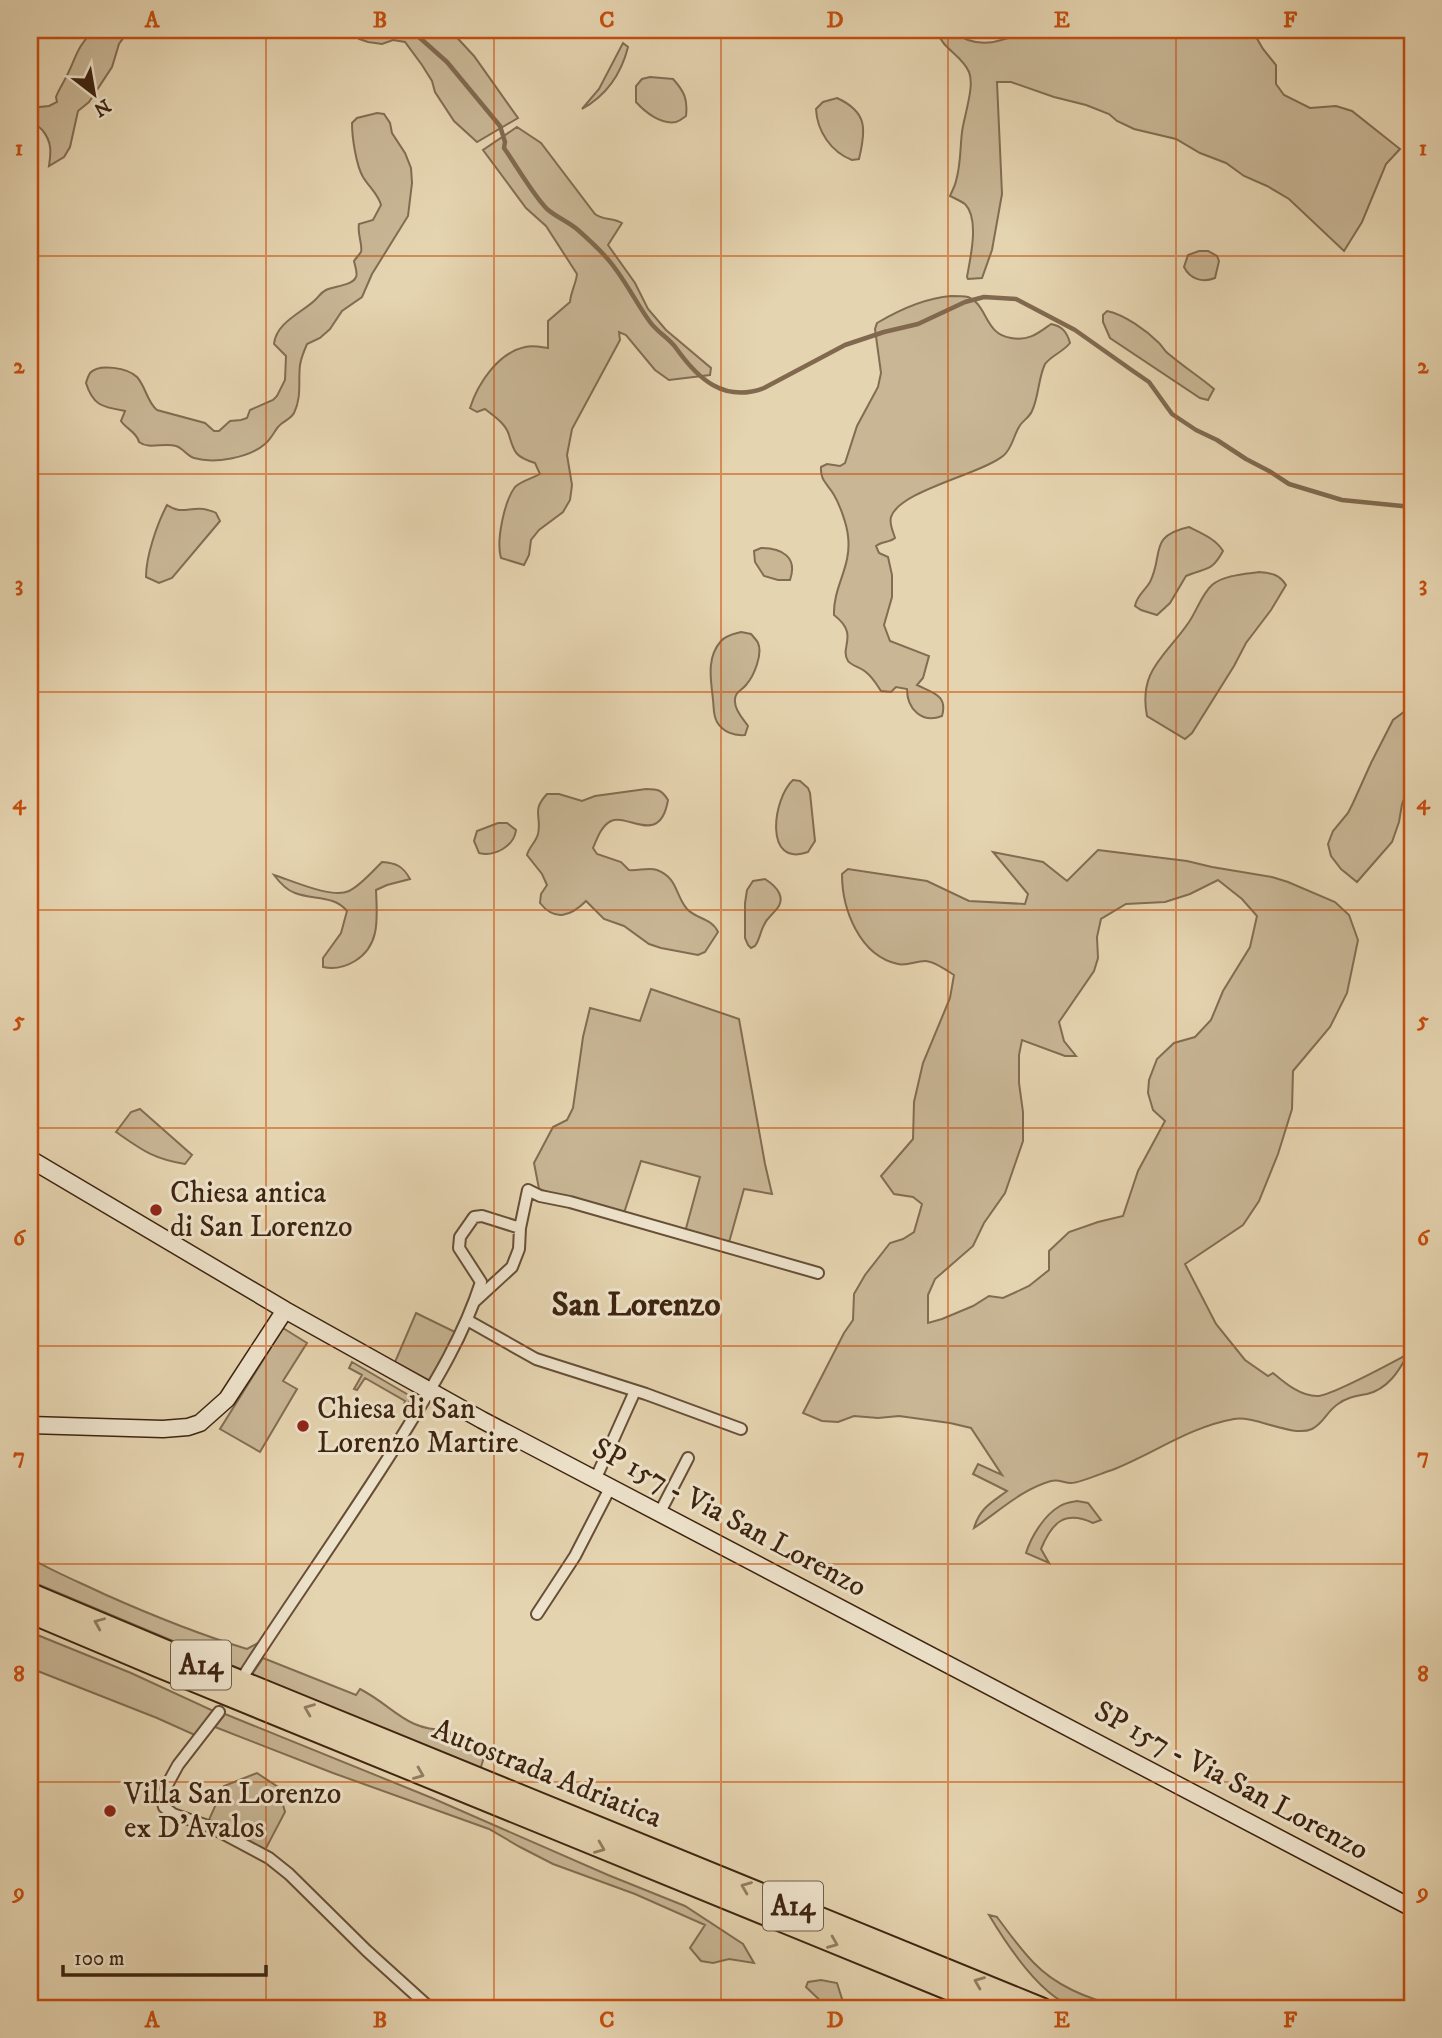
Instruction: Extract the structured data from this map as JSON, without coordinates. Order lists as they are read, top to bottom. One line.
{"streets":{"highway":["A14","Autostrada Adriatica"],"main road":["SP 157 - Via San Lorenzo"]},"districts":["San Lorenzo"],"places":["Chiesa antica di San Lorenzo","Chiesa di San Lorenzo Martire","Villa San Lorenzo ex D'Avalos"],"scale_bar":"100 m","north":"bottom right","grid":{"columns":["A","B","C","D","E","F"],"rows":["1","2","3","4","5","6","7","8","9"]}}
